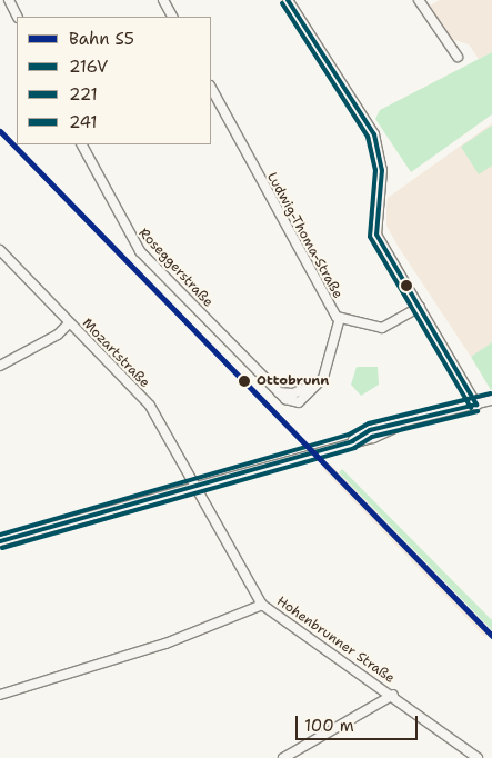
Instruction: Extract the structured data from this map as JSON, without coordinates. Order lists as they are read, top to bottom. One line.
{"streets":{"street":["Ludwig-Thoma-Straße","Roseggerstraße","Mozartstraße","Hohenbrunner Straße"]},"crossings":[["Ludwig-Thoma-Straße","Roseggerstraße"],["Mozartstraße","Hohenbrunner Straße"]],"places":["Ottobrunn"],"lines":["transit line 216V","transit line 221","rail line S5","transit line 241"],"legend":["Bahn S5","216V","221","241"],"scale_bar":"100 m"}
